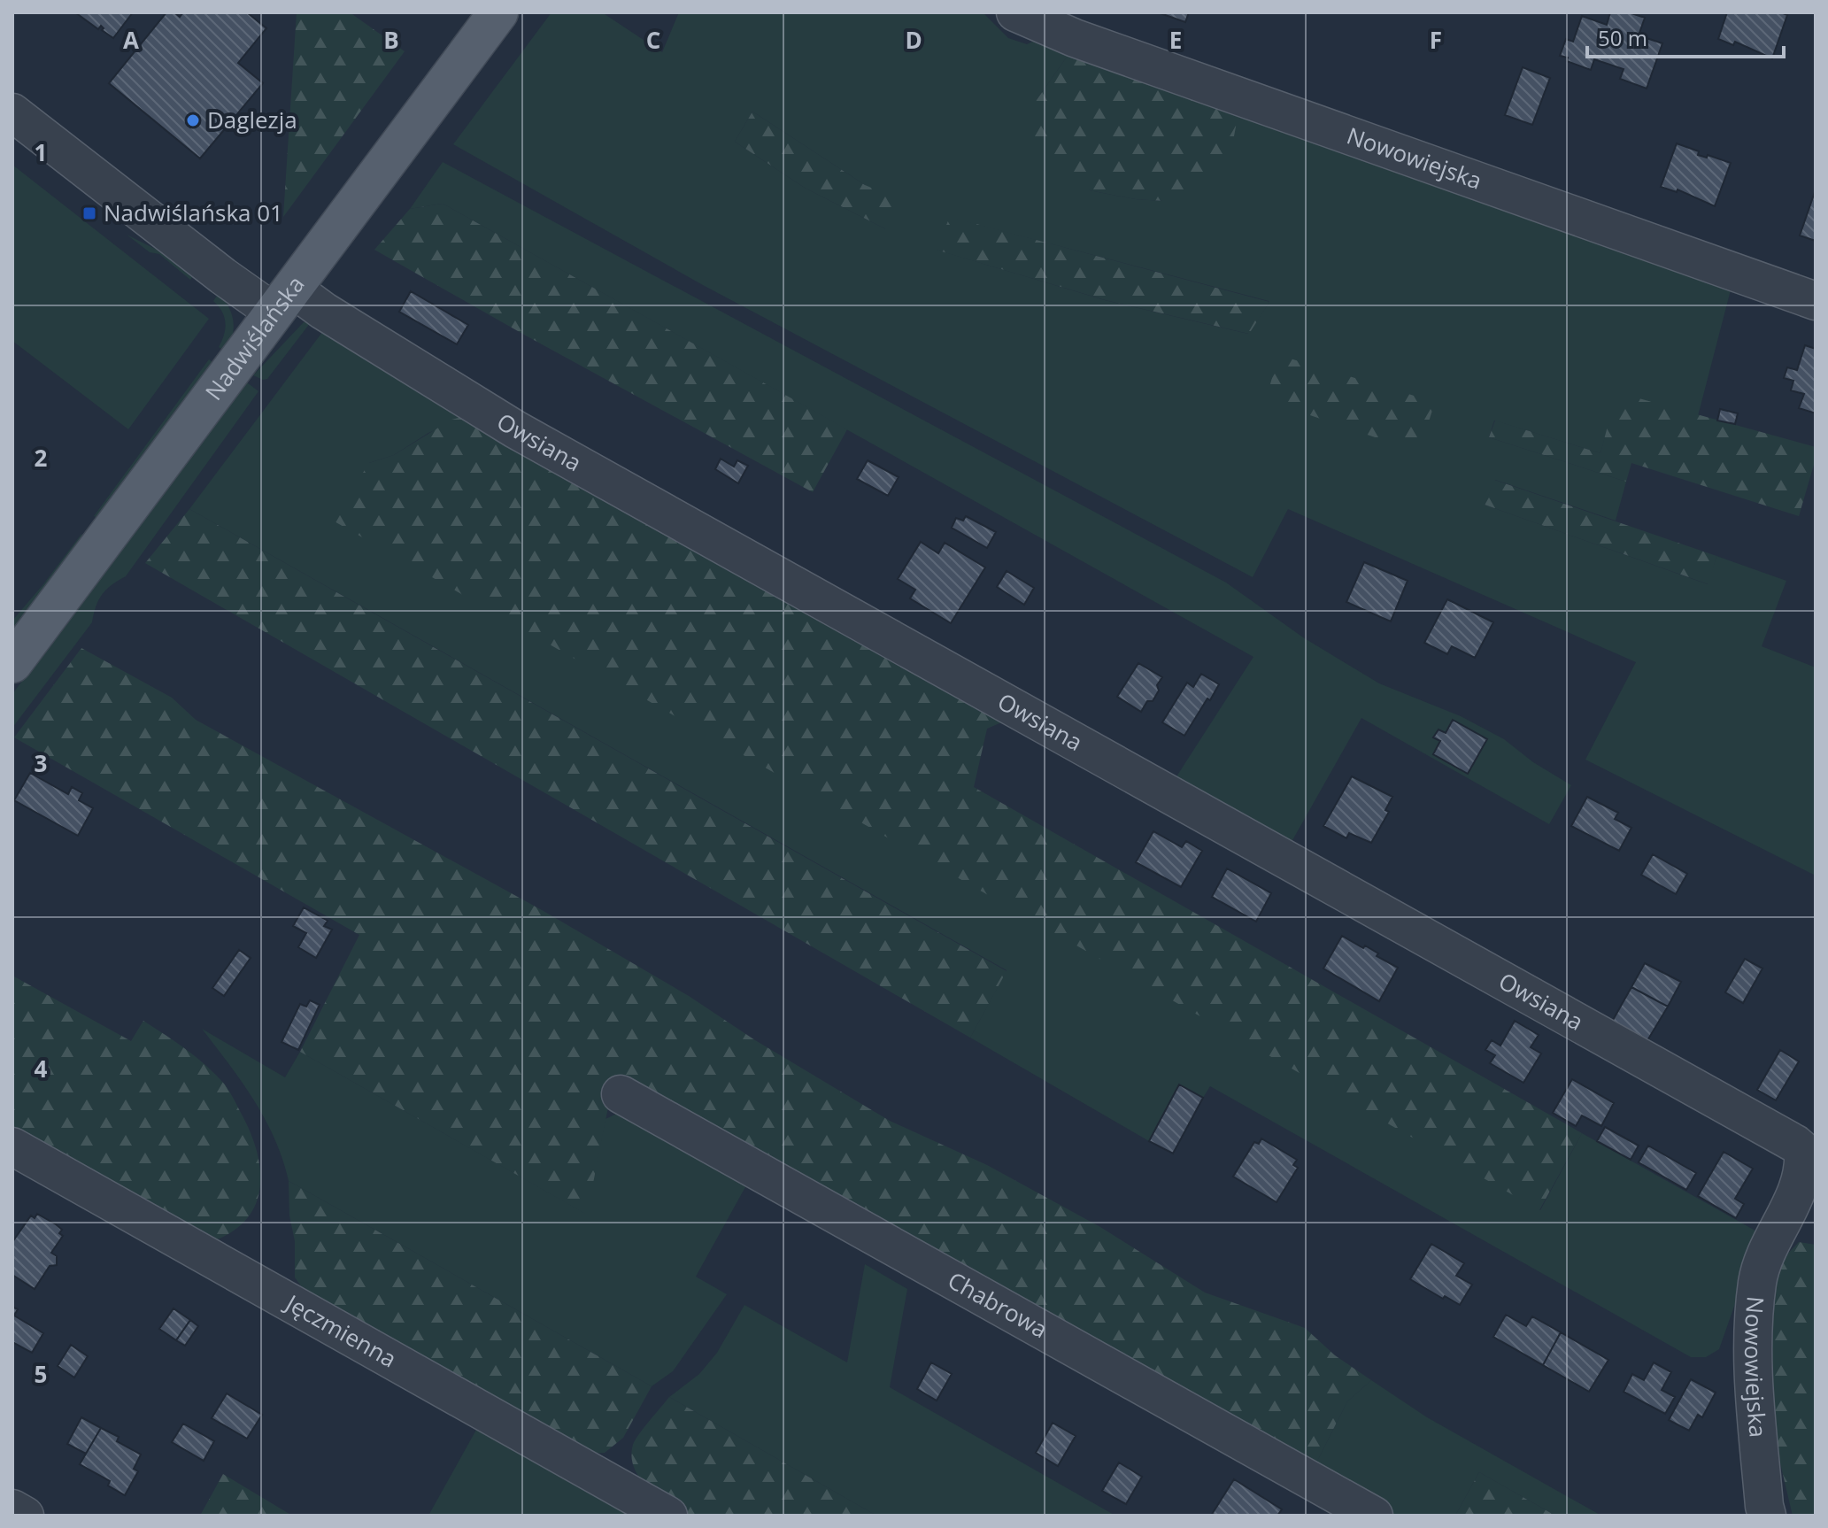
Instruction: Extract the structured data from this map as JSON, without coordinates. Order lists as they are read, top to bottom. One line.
{"streets":{"main road":["Nadwiślańska"],"street":["Nowowiejska","Owsiana","Chabrowa","Jęczmienna"]},"crossings":[["Nowowiejska","Owsiana"],["Nadwiślańska","Owsiana"]],"places":{"other":["Daglezja"],"transit":["Nadwiślańska 01"]},"scale_bar":"50 m","grid":{"columns":["A","B","C","D","E","F"],"rows":["1","2","3","4","5"]}}
